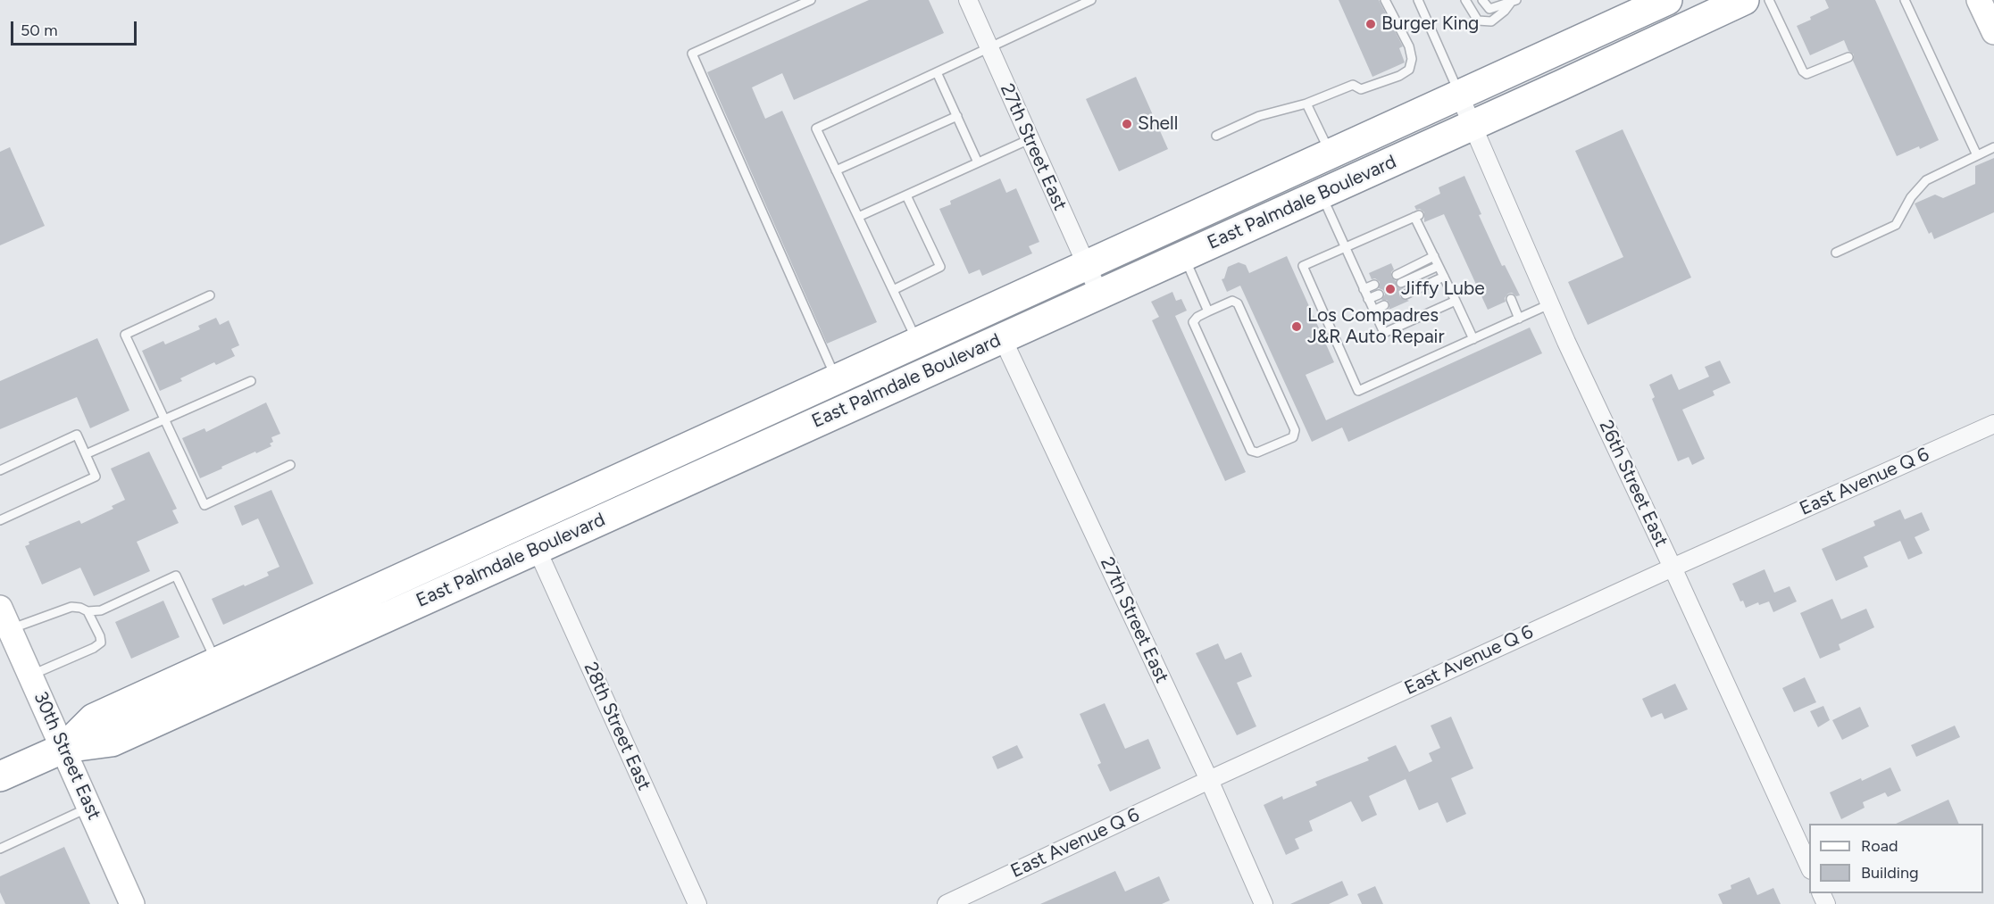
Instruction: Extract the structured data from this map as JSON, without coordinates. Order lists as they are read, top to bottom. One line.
{"streets":{"highway":["East Palmdale Boulevard"],"street":["27th Street East","East Avenue Q 6","26th Street East","28th Street East","30th Street East"]},"crossings":[["27th Street East","East Palmdale Boulevard"],["27th Street East","East Avenue Q 6"],["East Palmdale Boulevard","26th Street East"],["East Palmdale Boulevard","28th Street East"],["East Palmdale Boulevard","30th Street East"],["East Avenue Q 6","26th Street East"]],"places":["Burger King","Shell","Jiffy Lube","Los Compadres J&R Auto Repair"],"legend":["Road","Building"],"scale_bar":"50 m"}
